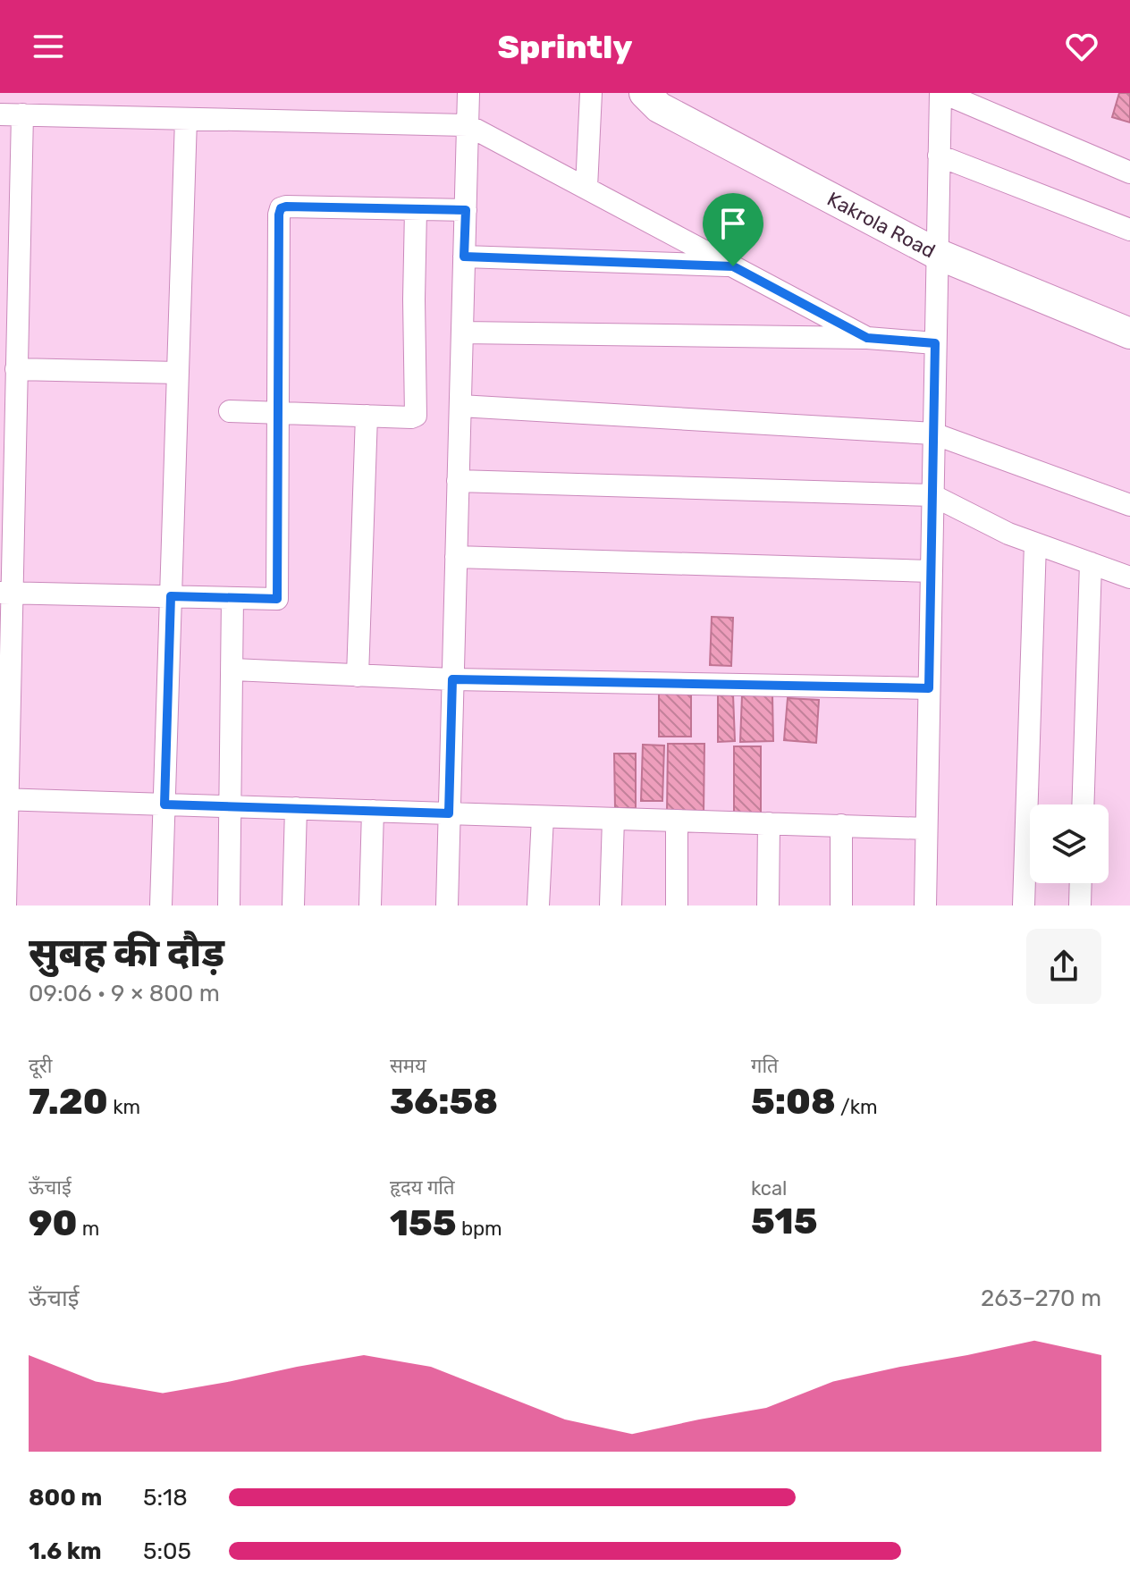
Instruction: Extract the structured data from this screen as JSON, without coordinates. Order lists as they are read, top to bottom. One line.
{"streets":{"street":["Kakrola Road"]},"page":{"header":"Sprintly","heading":["सुबह की दौड़","09:06 · 9 × 800 m"],"stats":[["दूरी","7.20 km"],["समय","36:58"],["गति","5:08 /km"],["ऊँचाई","90 m"],["हृदय गति","155 bpm"],["kcal","515"]],"chart":["ऊँचाई","263–270 m"],"list":[{"name":"800 m","note":"5:18"},{"name":"1.6 km","note":"5:05"}]}}
